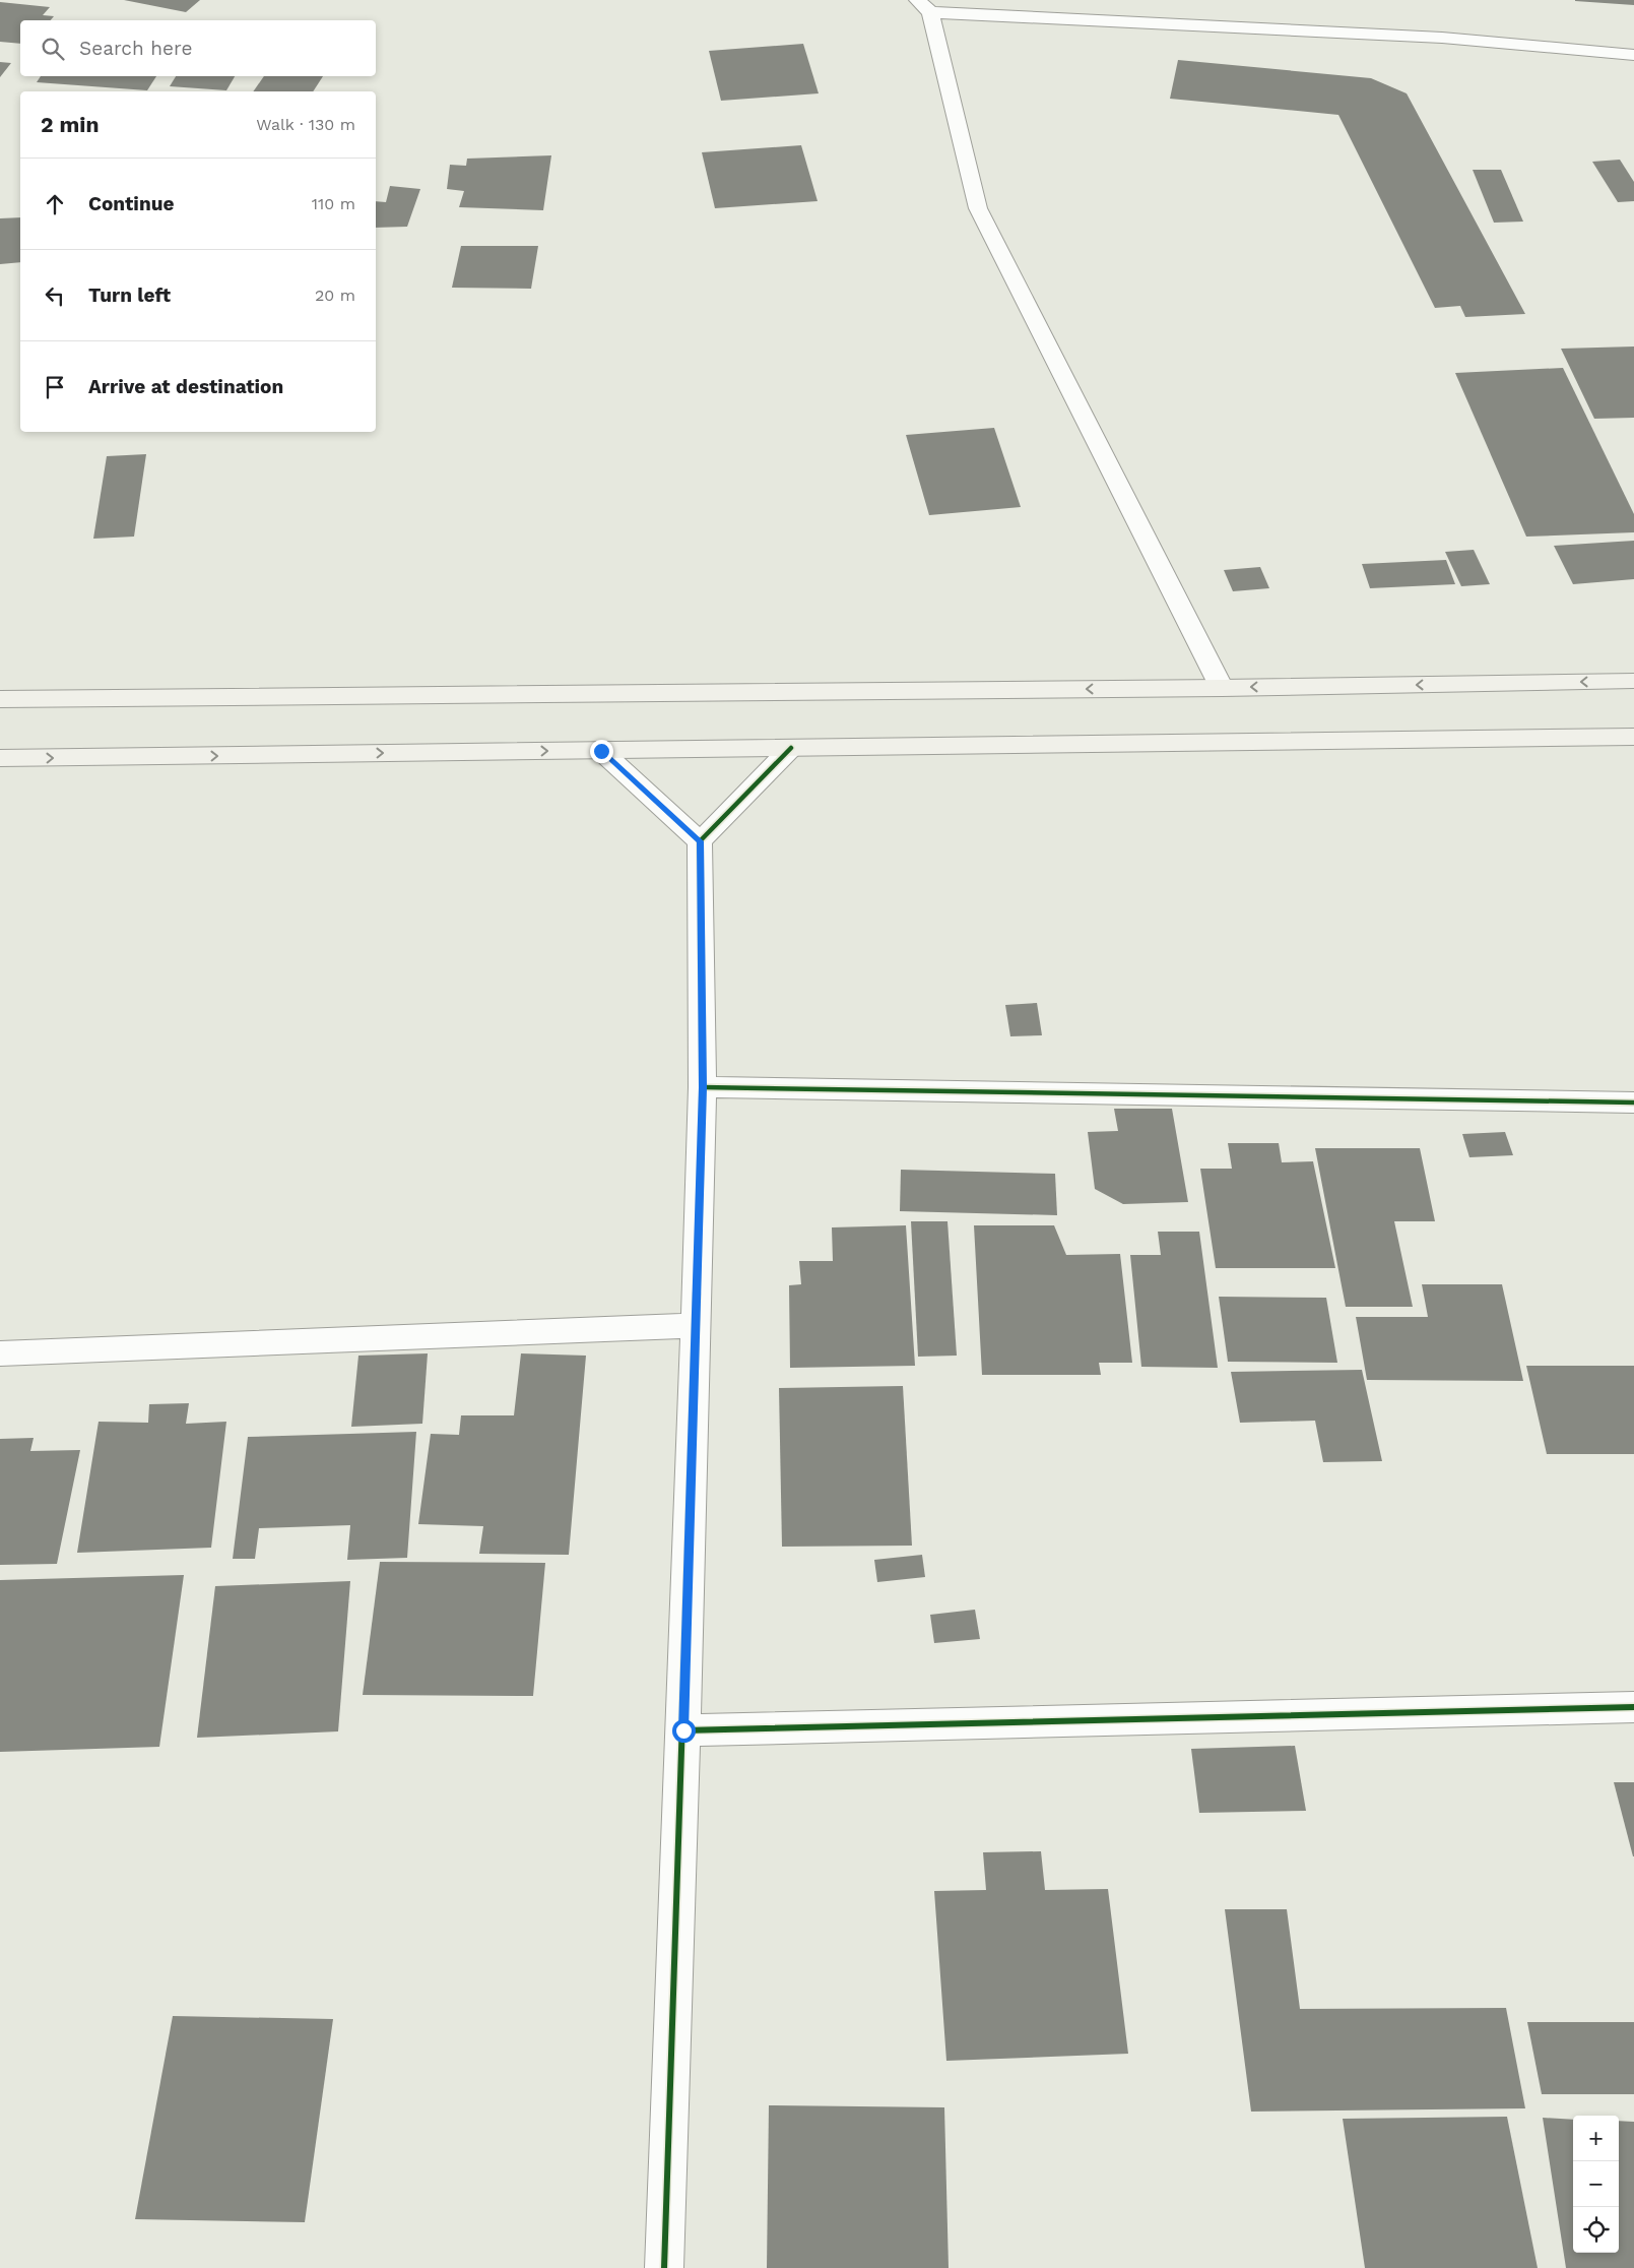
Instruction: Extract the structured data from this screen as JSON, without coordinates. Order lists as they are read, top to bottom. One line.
{"page":{"search":"Search here","heading":["2 min","Walk · 130 m"],"list":[["Continue","110 m"],["Turn left","20 m"],"Arrive at destination"],"map_buttons":["+","−"]}}
